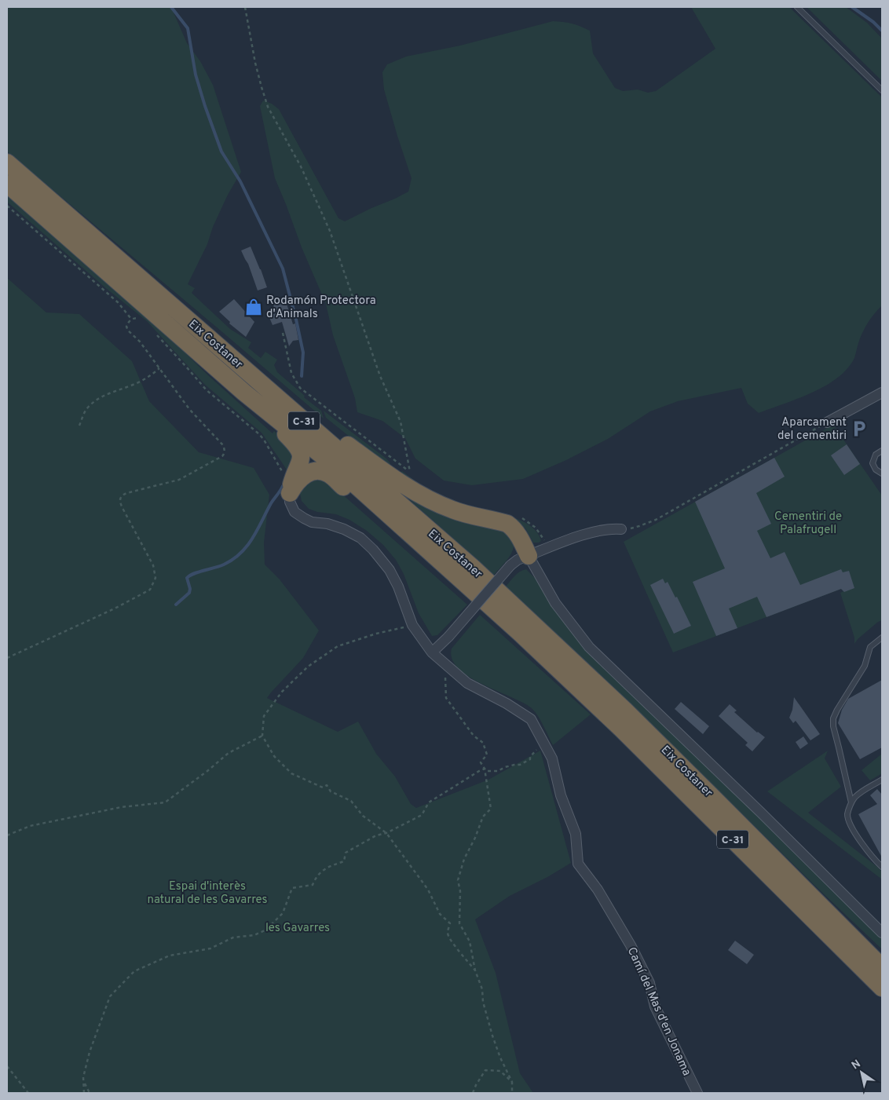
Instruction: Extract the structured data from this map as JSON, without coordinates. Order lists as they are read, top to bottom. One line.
{"streets":{"highway":["Eix Costaner","C-31"],"street":["Camí del Mas d'en Jonama"]},"parks":["Cementiri de Palafrugell","Espai d'interès natural de les Gavarres","les Gavarres"],"places":{"shop":["Rodamón Protectora d'Animals"],"parking":["Aparcament del cementiri"]},"north":"top left"}
